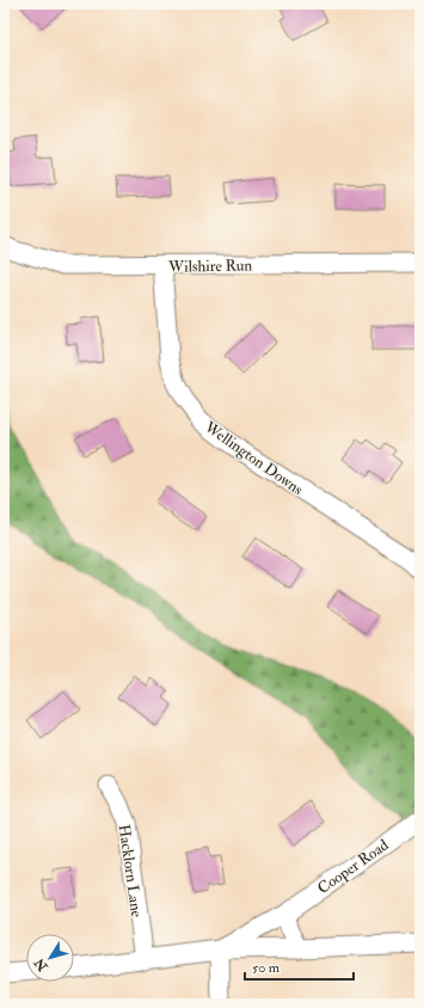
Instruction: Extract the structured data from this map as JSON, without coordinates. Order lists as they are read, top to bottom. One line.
{"streets":{"street":["Wilshire Run","Wellington Downs","Cooper Road","Hacklorn Lane"]},"crossings":[["Wilshire Run","Wellington Downs"],["Cooper Road","Hacklorn Lane"]],"scale_bar":"50 m","north":"bottom left"}
